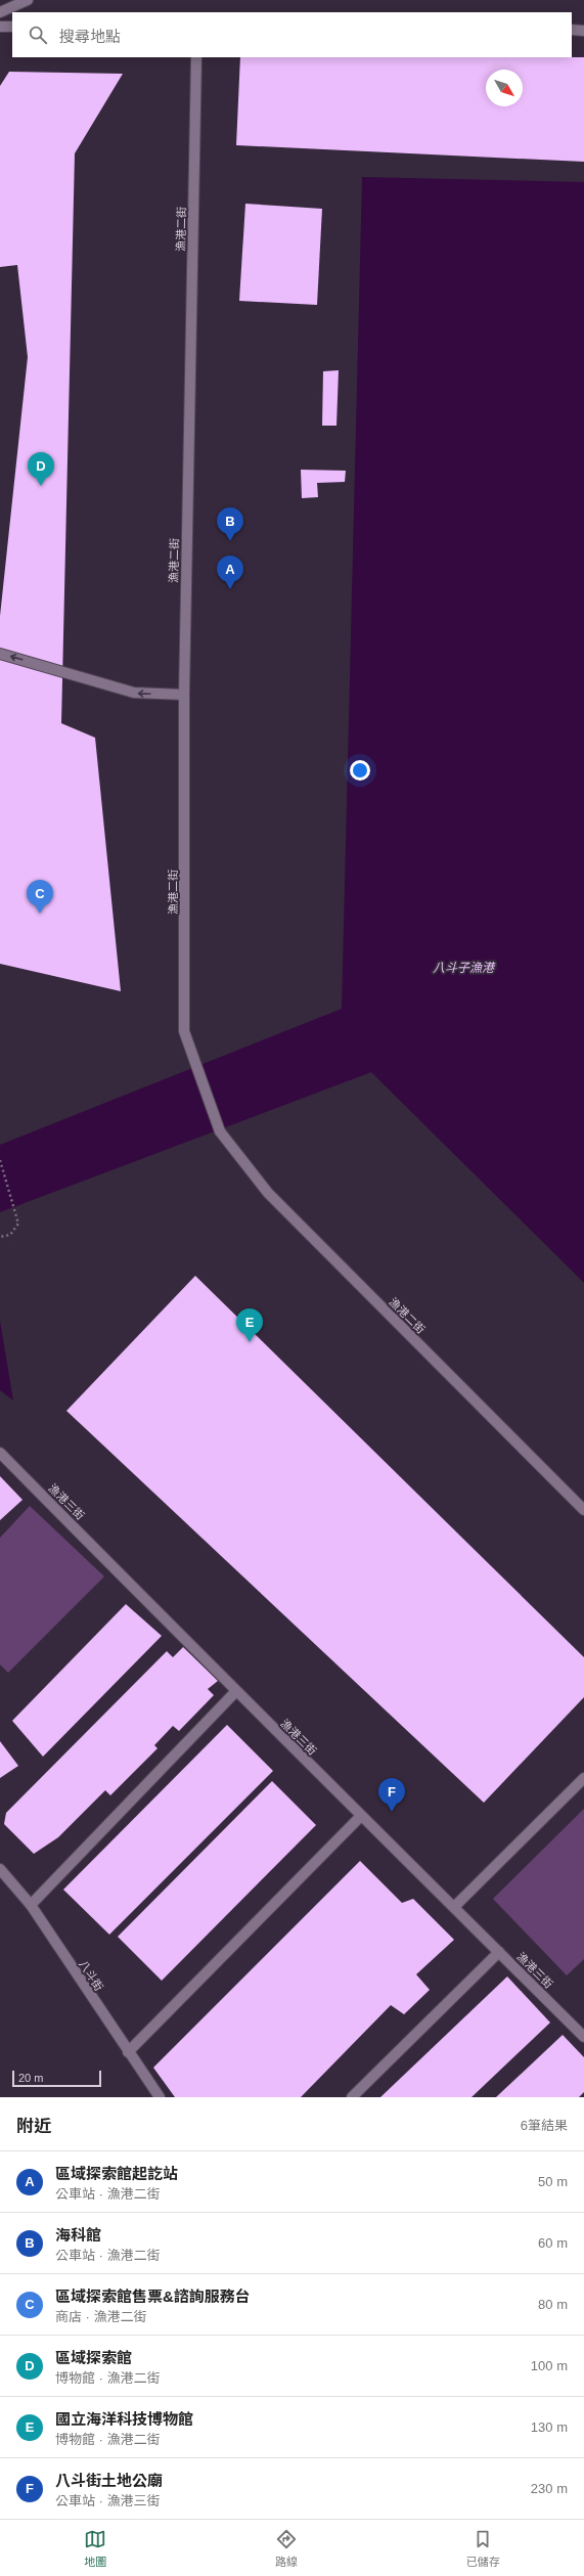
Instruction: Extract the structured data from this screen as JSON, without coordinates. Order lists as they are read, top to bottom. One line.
{"streets":{"street":["漁港二街","漁港三街","八斗街"]},"water":["八斗子漁港"],"scale_bar":"20 m","north":"bottom right","page":{"search":"搜尋地點","pins":["D","B","A","C","E","F"],"scale":"20 m","heading":["附近","6筆結果"],"list":[{"mark":"A","name":"區域探索館起訖站","note":"公車站 · 漁港二街","value":"50 m"},{"mark":"B","name":"海科館","note":"公車站 · 漁港二街","value":"60 m"},{"mark":"C","name":"區域探索館售票&諮詢服務台","note":"商店 · 漁港二街","value":"80 m"},{"mark":"D","name":"區域探索館","note":"博物館 · 漁港二街","value":"100 m"},{"mark":"E","name":"國立海洋科技博物館","note":"博物館 · 漁港二街","value":"130 m"},{"mark":"F","name":"八斗街土地公廟","note":"公車站 · 漁港三街","value":"230 m"}],"nav":["地圖","路線","已儲存"]}}
